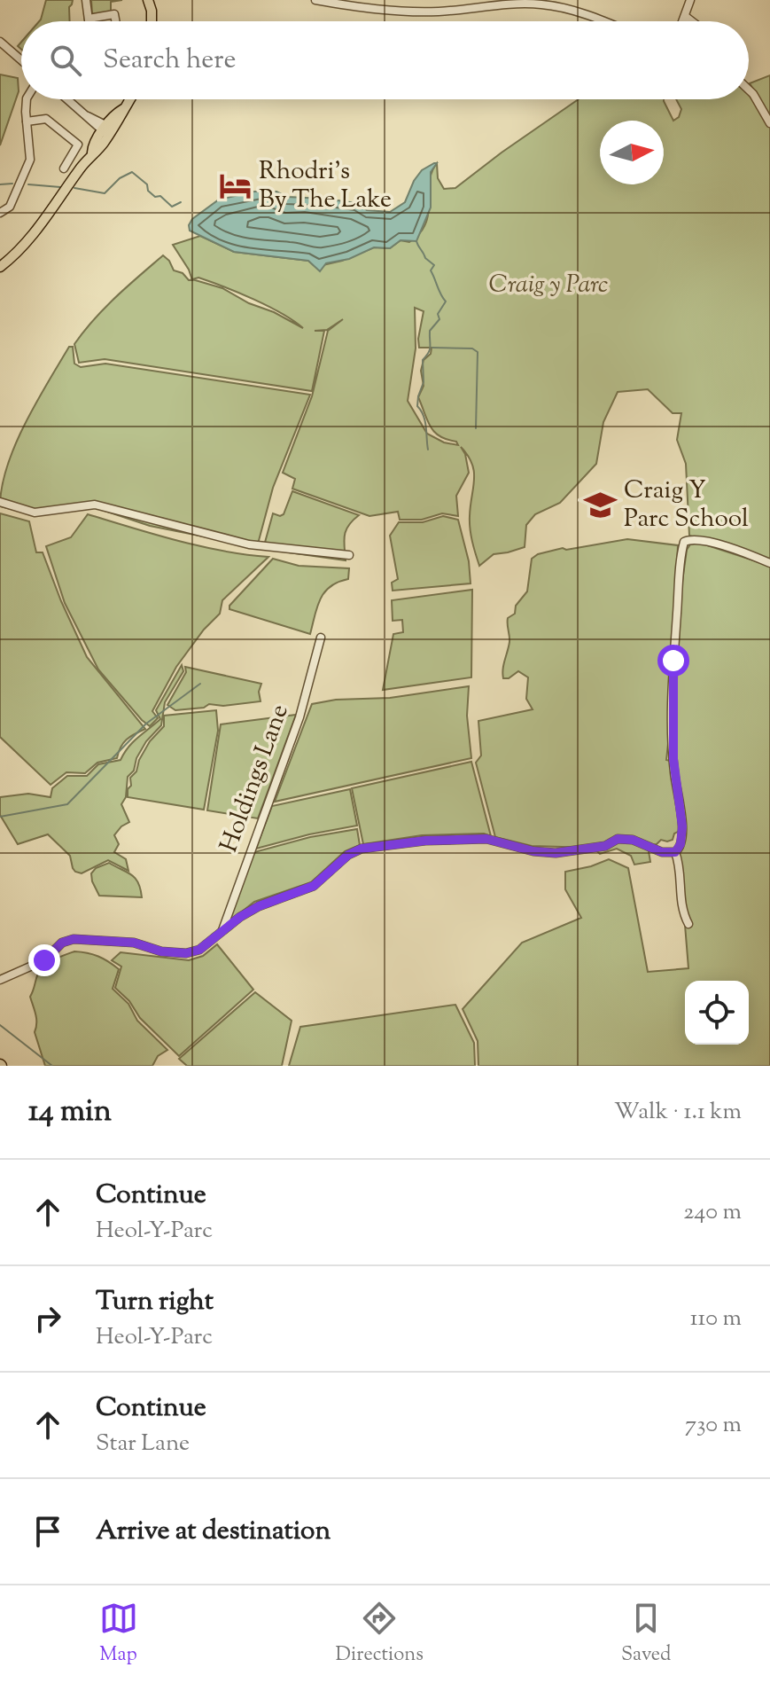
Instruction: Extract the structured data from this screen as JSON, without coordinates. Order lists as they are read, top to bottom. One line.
{"streets":{"street":["Holdings Lane"]},"parks":["Craig y Parc"],"places":{"hotel":["Rhodri's By The Lake"],"school or university":["Craig Y Parc School"]},"north":"right","page":{"search":"Search here","heading":["14 min","Walk · 1.1 km"],"list":[["Continue","Heol-Y-Parc","240 m"],["Turn right","Heol-Y-Parc","110 m"],["Continue","Star Lane","730 m"],"Arrive at destination"],"nav":["Map","Directions","Saved"]}}
